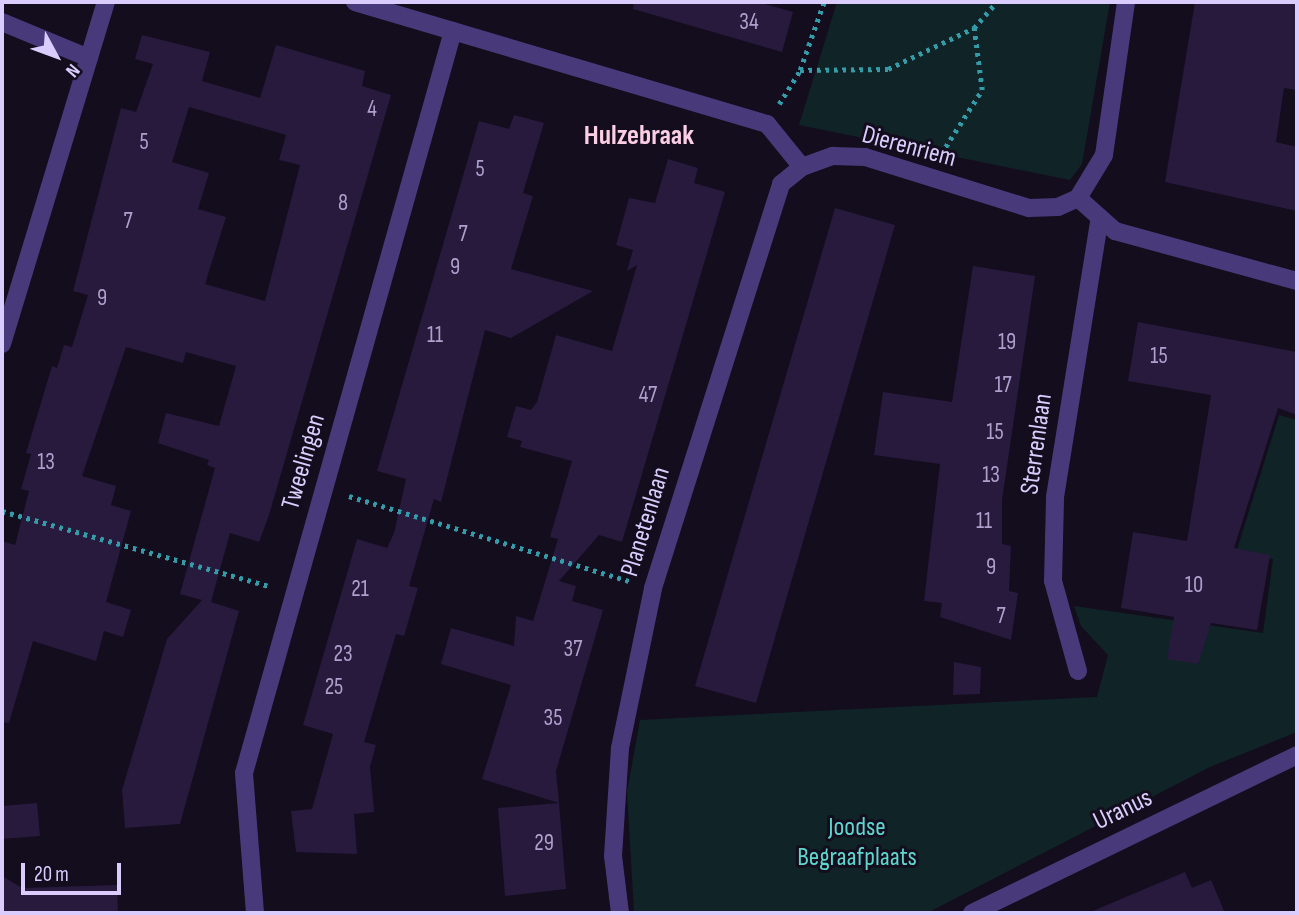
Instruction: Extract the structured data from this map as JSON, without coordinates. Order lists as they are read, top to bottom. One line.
{"streets":{"street":["Dierenriem","Sterrenlaan","Tweelingen","Planetenlaan","Uranus"]},"crossings":[["Dierenriem","Planetenlaan"]],"districts":["Hulzebraak"],"parks":["Joodse Begraafplaats"],"house_numbers":["34","4","5","5","8","7","7","9","9","11","19","15","17","47","15","13","13","11","9","10","21","7","37","23","25","35","29"],"scale_bar":"20 m","north":"bottom right"}
